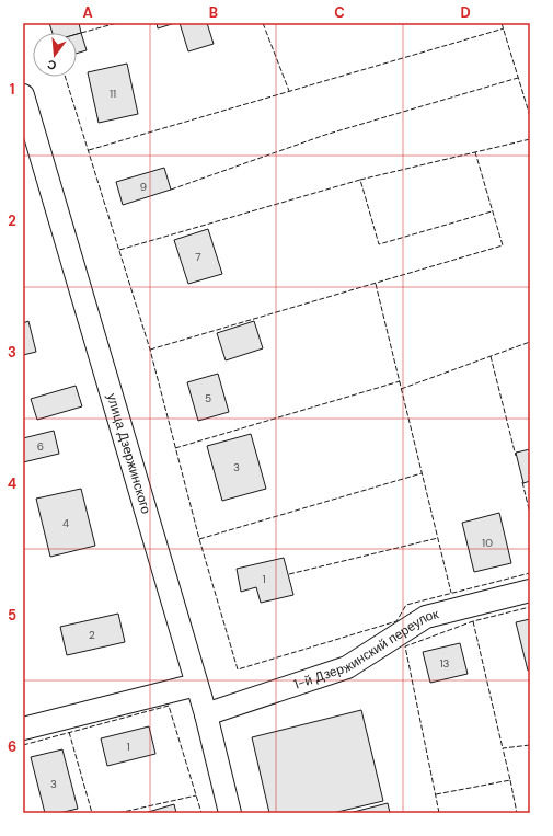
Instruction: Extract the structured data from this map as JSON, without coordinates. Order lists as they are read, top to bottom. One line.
{"streets":{"street":["улица Дзержинского","1-й Дзержинский переулок"]},"crossings":[["улица Дзержинского","1-й Дзержинский переулок"]],"house_numbers":["11","9","7","5","6","3","4","10","1","2","13","1","3"],"north":"bottom","grid":{"columns":["A","B","C","D"],"rows":["1","2","3","4","5","6"]}}
